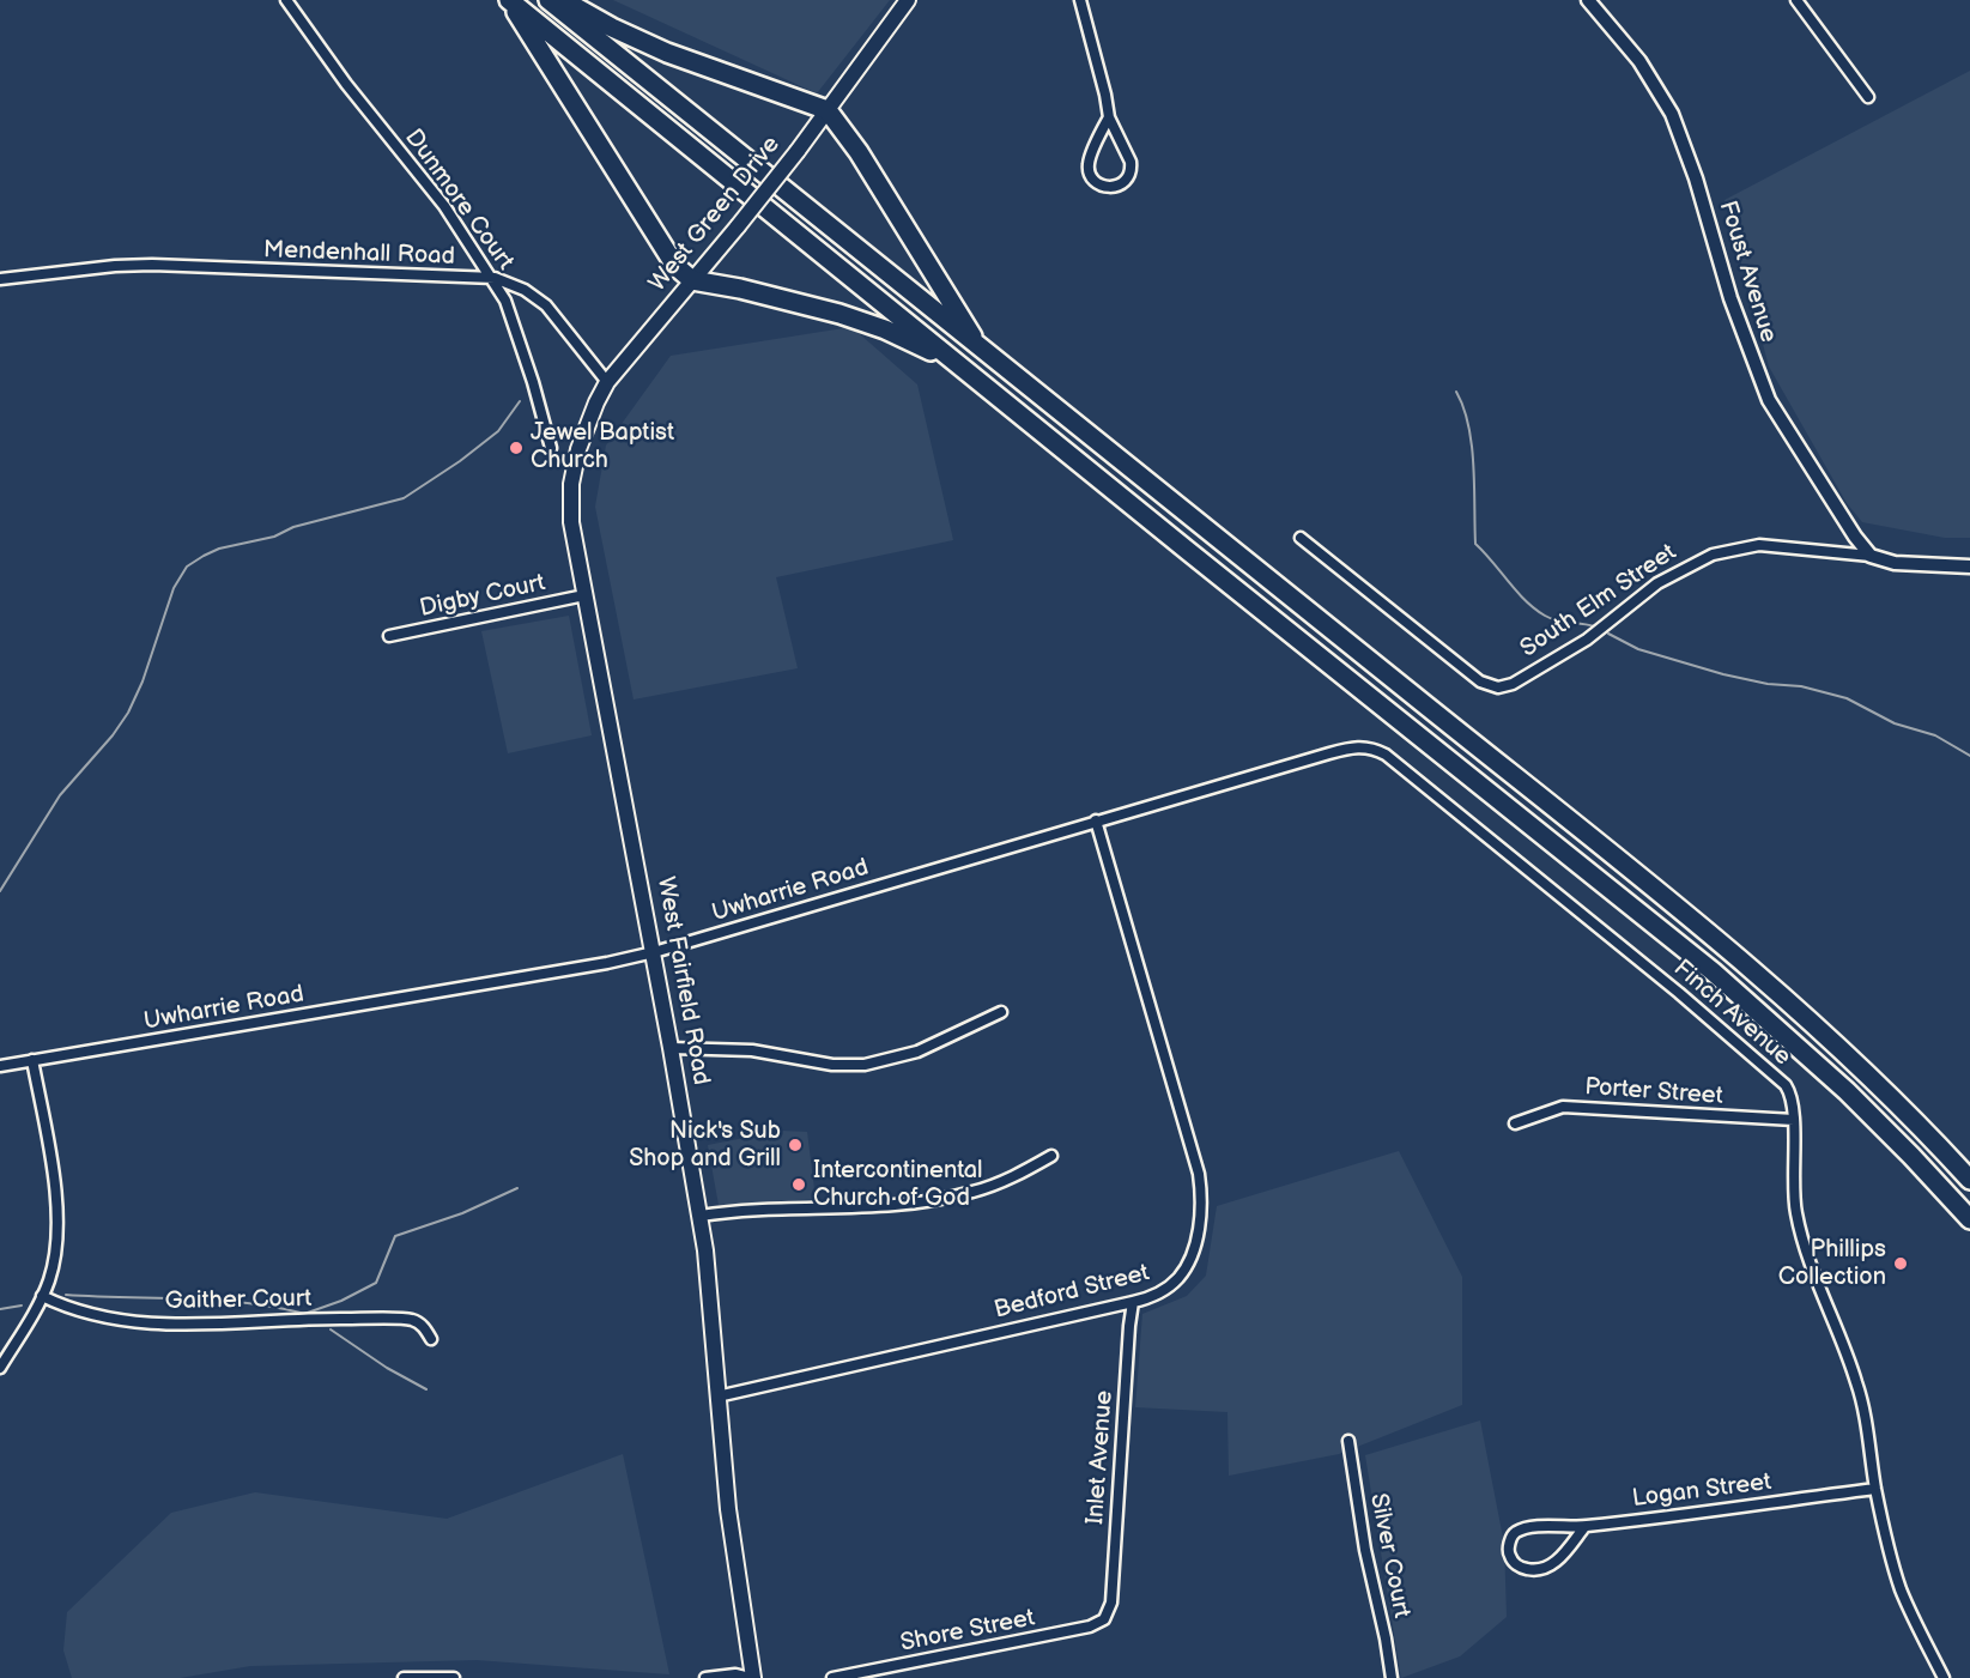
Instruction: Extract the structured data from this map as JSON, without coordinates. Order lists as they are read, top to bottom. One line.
{"streets":{"main road":["West Green Drive","West Fairfield Road"],"street":["Dunmore Court","Mendenhall Road","Foust Avenue","Digby Court","South Elm Street","Uwharrie Road","Finch Avenue","Porter Street","Bedford Street","Gaither Court","Inlet Avenue","Logan Street","Silver Court","Shore Street"]},"crossings":[["Dunmore Court","Mendenhall Road"],["West Green Drive","Mendenhall Road"],["West Green Drive","West Fairfield Road"],["Foust Avenue","South Elm Street"],["Digby Court","West Fairfield Road"],["Uwharrie Road","West Fairfield Road"],["Uwharrie Road","Finch Avenue"],["Uwharrie Road","Bedford Street"],["West Fairfield Road","Bedford Street"],["Finch Avenue","Porter Street"],["Finch Avenue","Logan Street"],["Bedford Street","Inlet Avenue"],["Inlet Avenue","Shore Street"]],"places":["Jewel Baptist Church","Nick's Sub Shop and Grill","Intercontinental Church of God","Phillips Collection"]}
